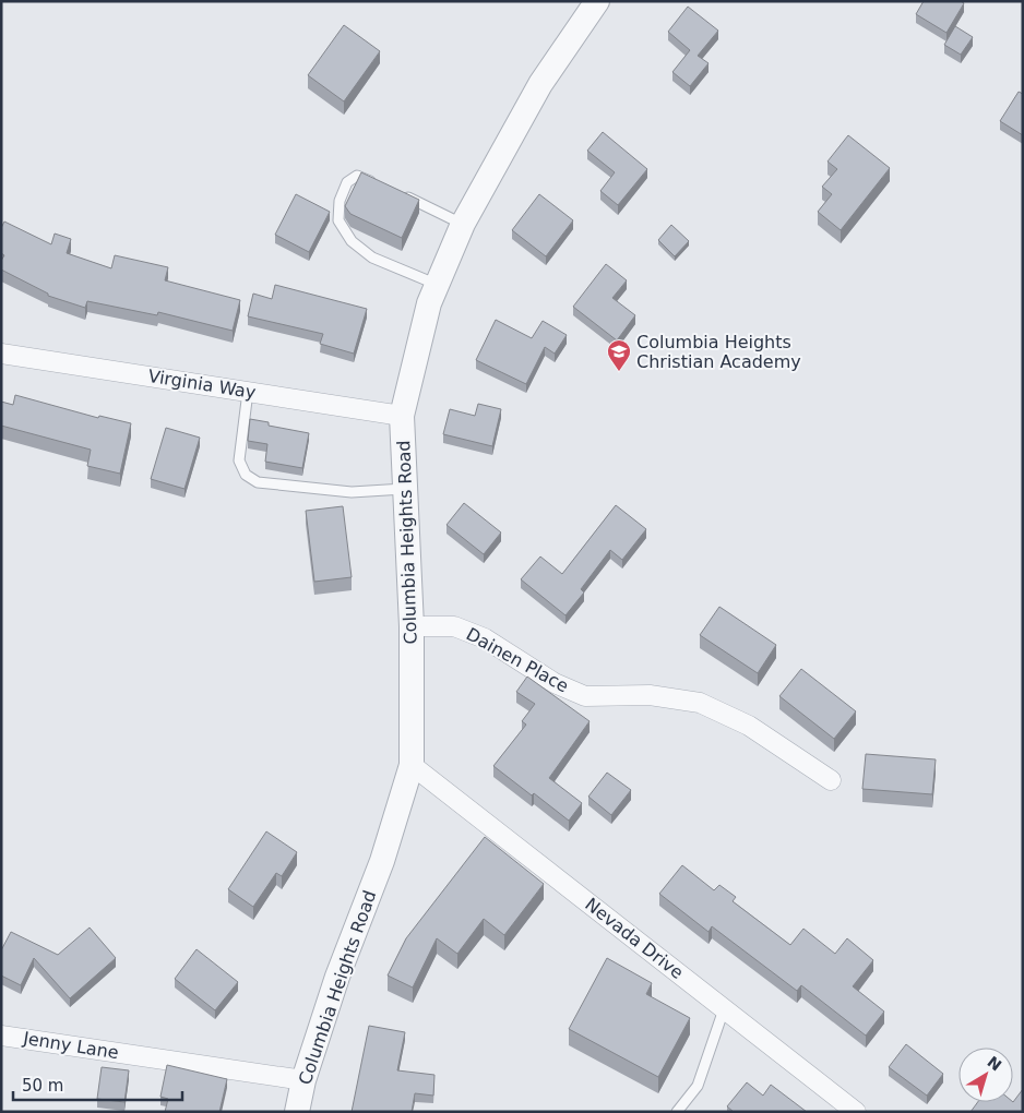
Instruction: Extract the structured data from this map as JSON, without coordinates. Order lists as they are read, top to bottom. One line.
{"streets":{"street":["Virginia Way","Columbia Heights Road","Dainen Place","Nevada Drive","Jenny Lane"]},"crossings":[["Virginia Way","Columbia Heights Road"],["Columbia Heights Road","Dainen Place"],["Columbia Heights Road","Nevada Drive"],["Columbia Heights Road","Jenny Lane"]],"places":{"school or university":["Columbia Heights Christian Academy"]},"scale_bar":"50 m","north":"top right"}
